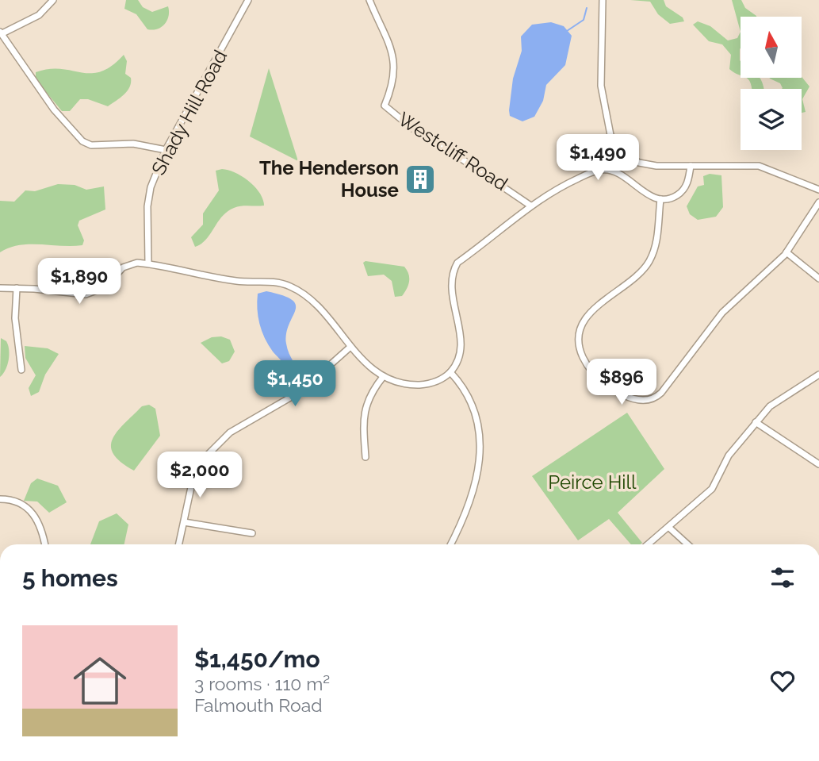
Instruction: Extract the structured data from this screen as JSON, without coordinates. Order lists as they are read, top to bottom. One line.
{"streets":{"street":["Shady Hill Road","Westcliff Road"]},"parks":["Peirce Hill"],"places":{"building":["The Henderson House"]},"north":"top","page":{"price":["$1,490","$1,890","$896","$1,450","$2,000"],"heading":"5 homes","list":[{"name":"$1,450/mo","note":"3 rooms · 110 m² · Falmouth Road"}]}}
